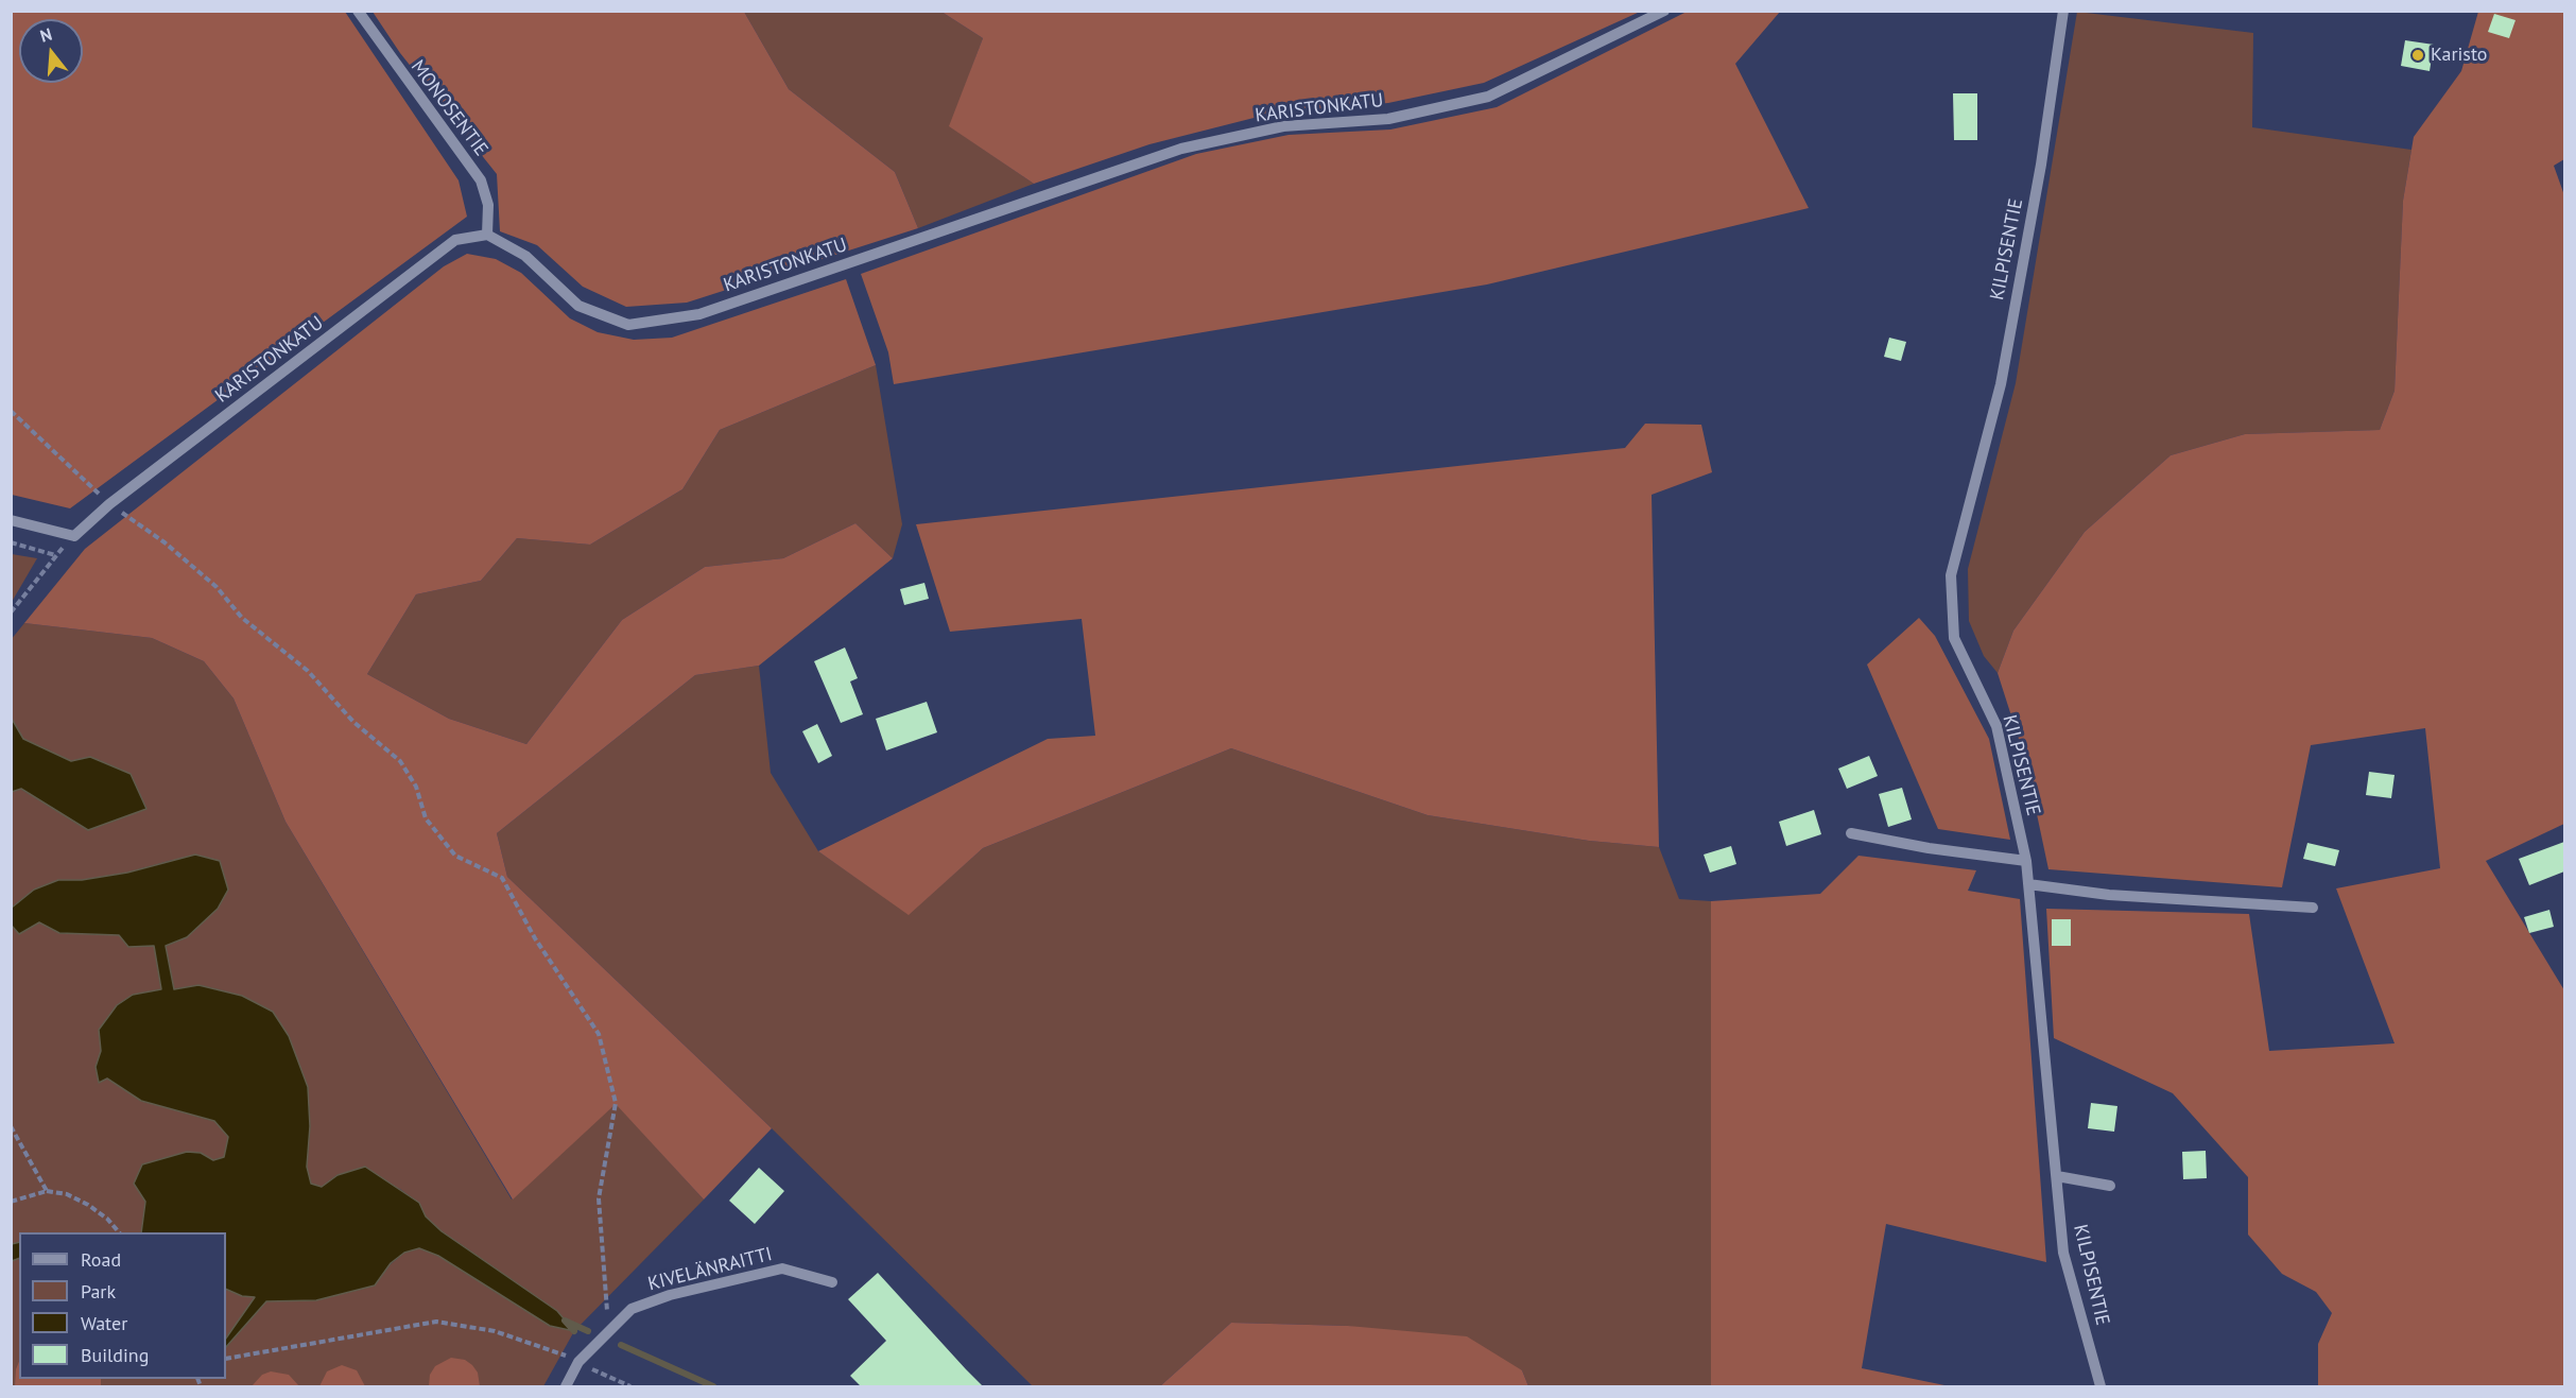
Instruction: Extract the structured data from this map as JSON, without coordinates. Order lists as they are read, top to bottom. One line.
{"streets":{"street":["MONOSENTIE","KARISTONKATU","KILPISENTIE","KIVELÄNRAITTI"]},"crossings":[["MONOSENTIE","KARISTONKATU"]],"places":["Karisto"],"legend":["Road","Park","Water","Building"],"north":"top"}
